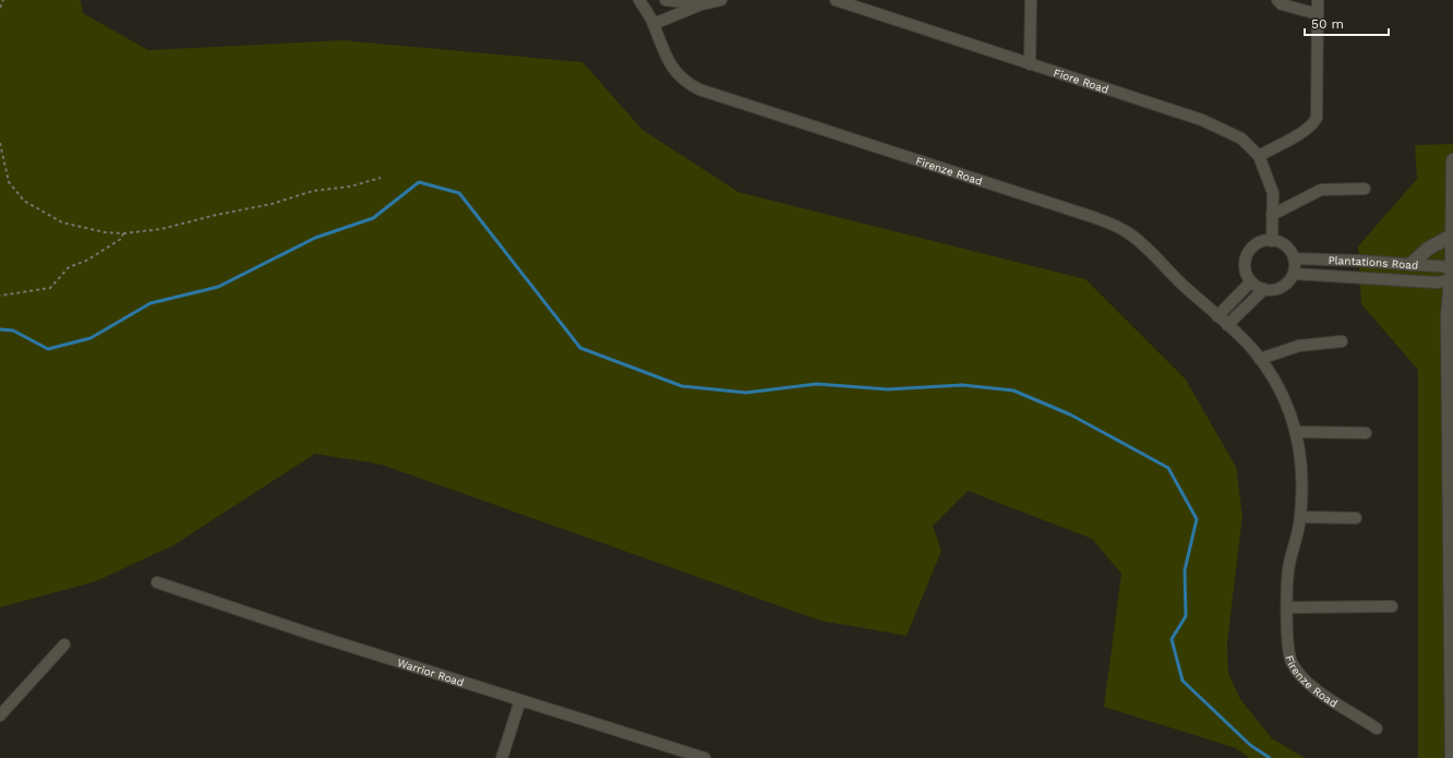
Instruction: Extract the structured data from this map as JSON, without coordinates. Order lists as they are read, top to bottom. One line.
{"streets":{"street":["Fiore Road","Firenze Road","Plantations Road","Warrior Road"]},"crossings":[["Fiore Road","Plantations Road"]],"scale_bar":"50 m"}
